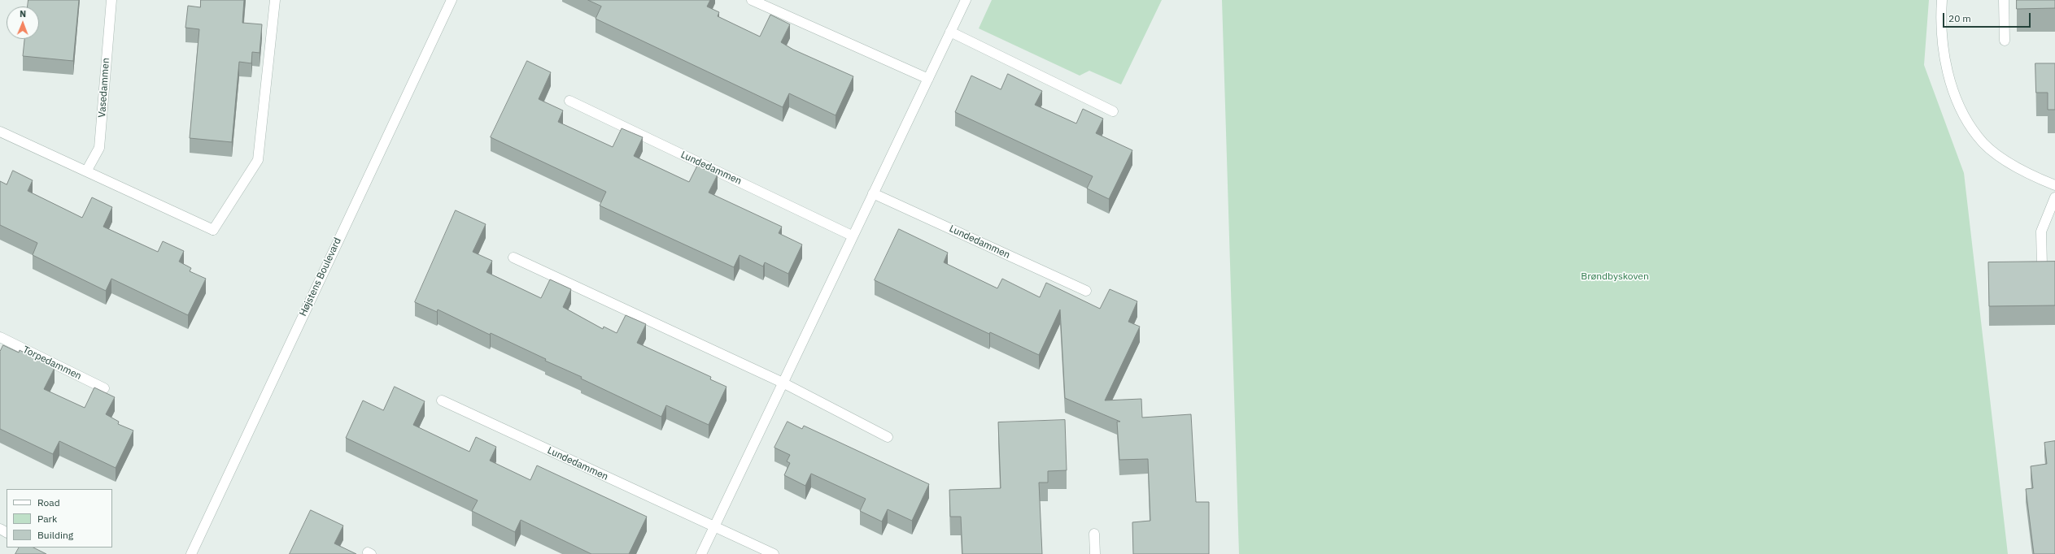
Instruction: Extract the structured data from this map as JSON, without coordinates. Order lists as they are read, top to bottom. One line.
{"streets":{"street":["Vasedammen","Lundedammen","Højstens Boulevard","Torpedammen"]},"parks":["Brøndbyskoven"],"legend":["Road","Park","Building"],"scale_bar":"20 m","north":"top"}
